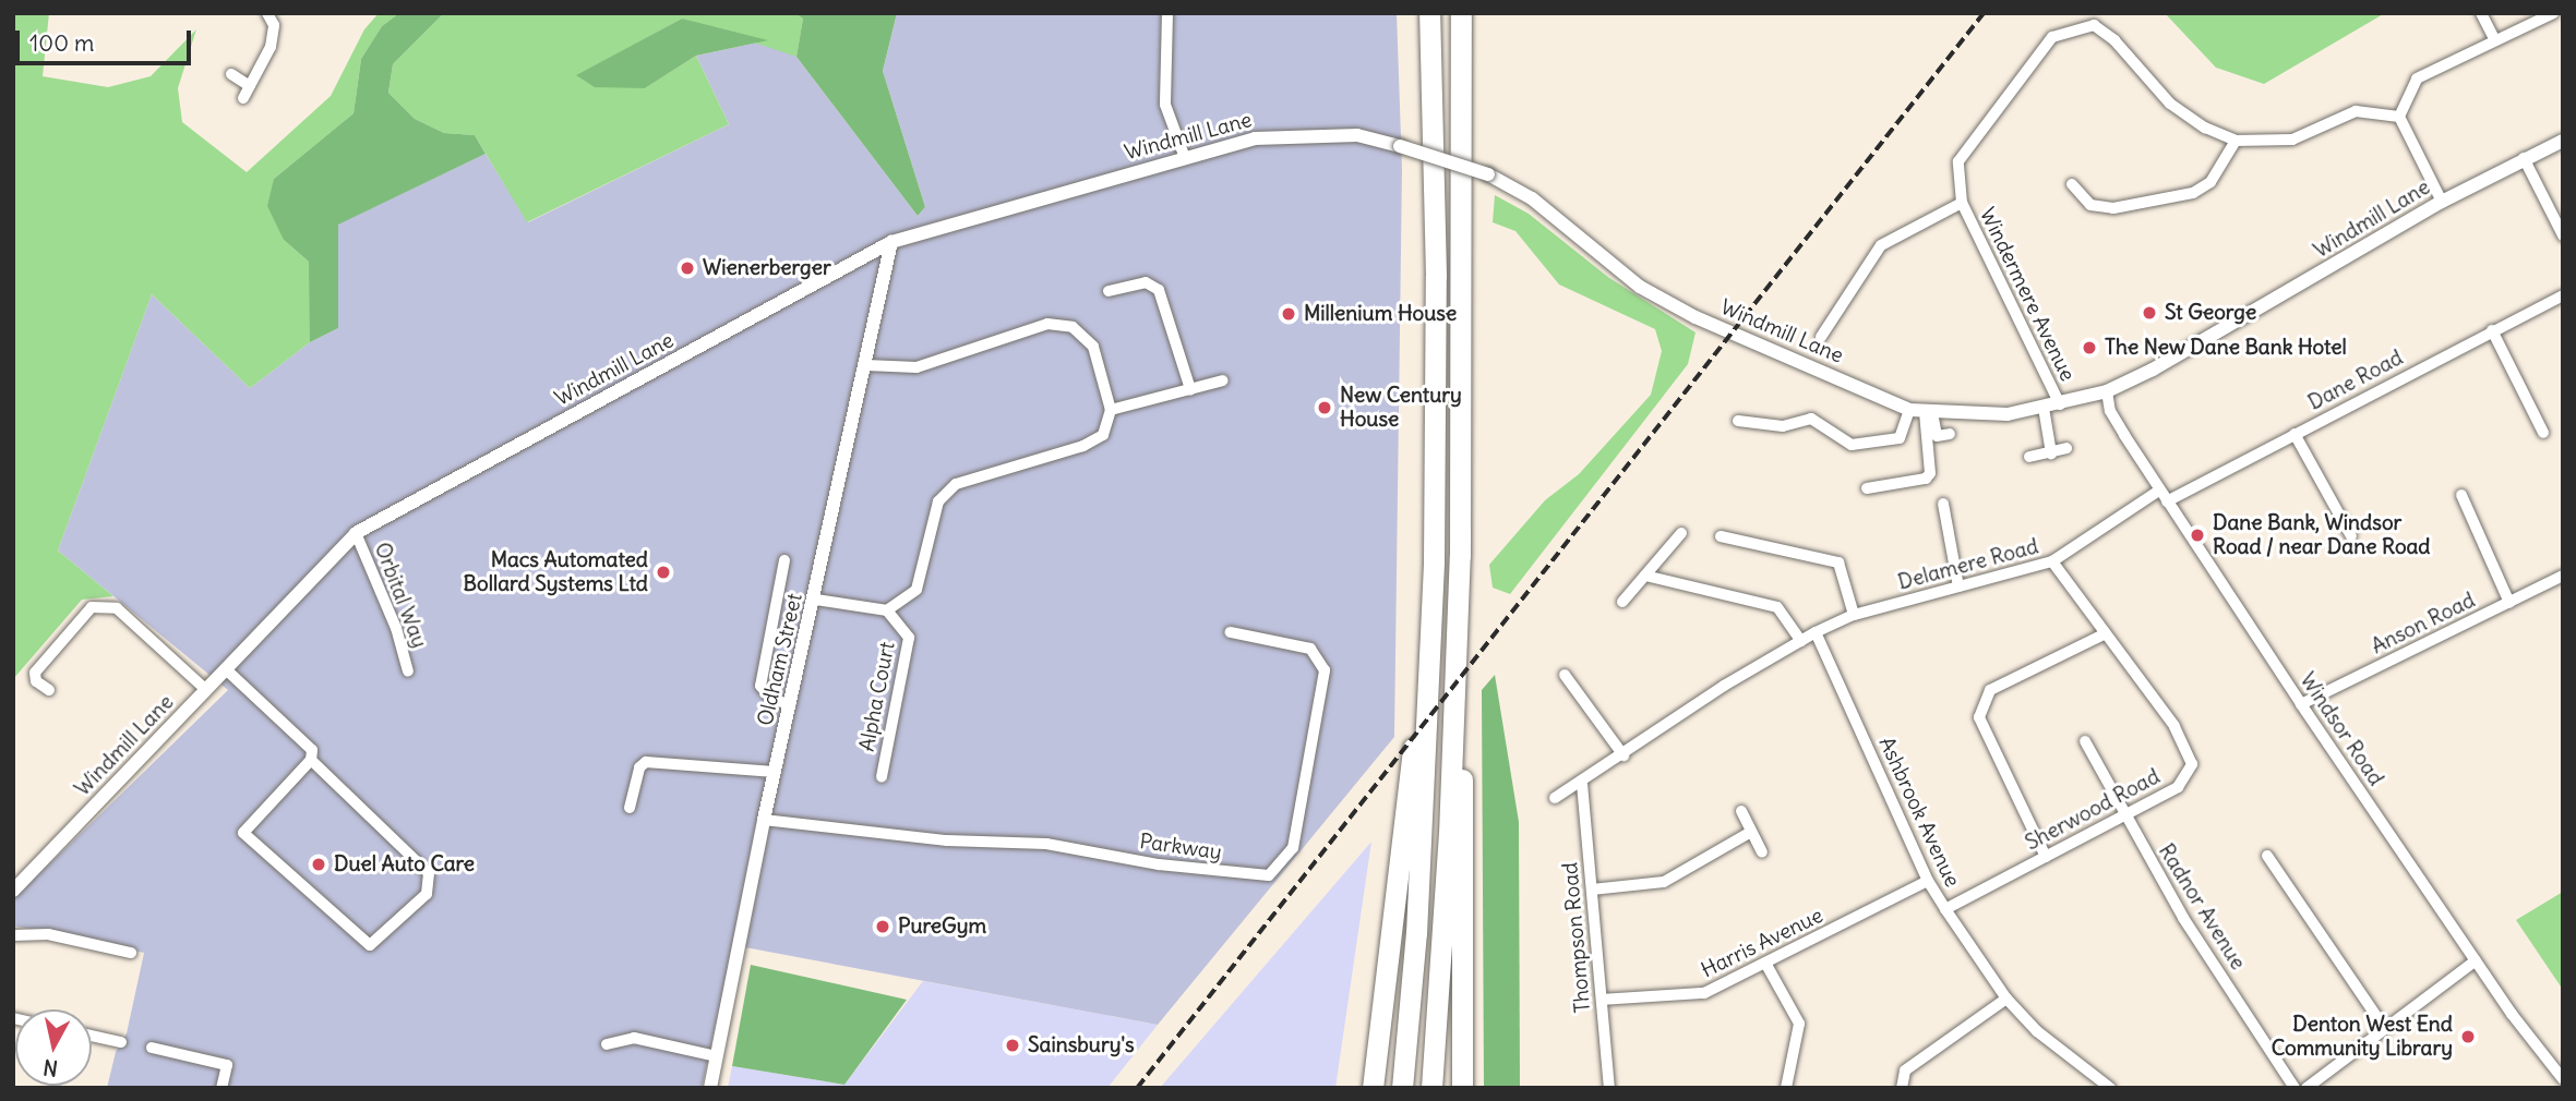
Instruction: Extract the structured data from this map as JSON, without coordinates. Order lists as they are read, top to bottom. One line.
{"streets":{"street":["Windmill Lane","Windermere Avenue","Dane Road","Delamere Road","Orbital Way","Anson Road","Oldham Street","Alpha Court","Windsor Road","Sherwood Road","Ashbrook Avenue","Parkway","Radnor Avenue","Thompson Road","Harris Avenue"]},"crossings":[["Windmill Lane","Windermere Avenue"],["Windmill Lane","Orbital Way"],["Windmill Lane","Oldham Street"],["Windmill Lane","Windsor Road"],["Dane Road","Delamere Road"],["Dane Road","Windsor Road"],["Delamere Road","Windsor Road"],["Delamere Road","Sherwood Road"],["Delamere Road","Ashbrook Avenue"],["Anson Road","Windsor Road"],["Oldham Street","Alpha Court"],["Oldham Street","Parkway"],["Sherwood Road","Ashbrook Avenue"],["Sherwood Road","Radnor Avenue"],["Ashbrook Avenue","Harris Avenue"],["Thompson Road","Harris Avenue"]],"places":["Wienerberger","St George","Millenium House","The New Dane Bank Hotel","New Century House","Dane Bank, Windsor Road / near Dane Road","Macs Automated Bollard Systems Ltd","Duel Auto Care","PureGym","Denton West End Community Library","Sainsbury's"],"scale_bar":"100 m","north":"bottom"}
